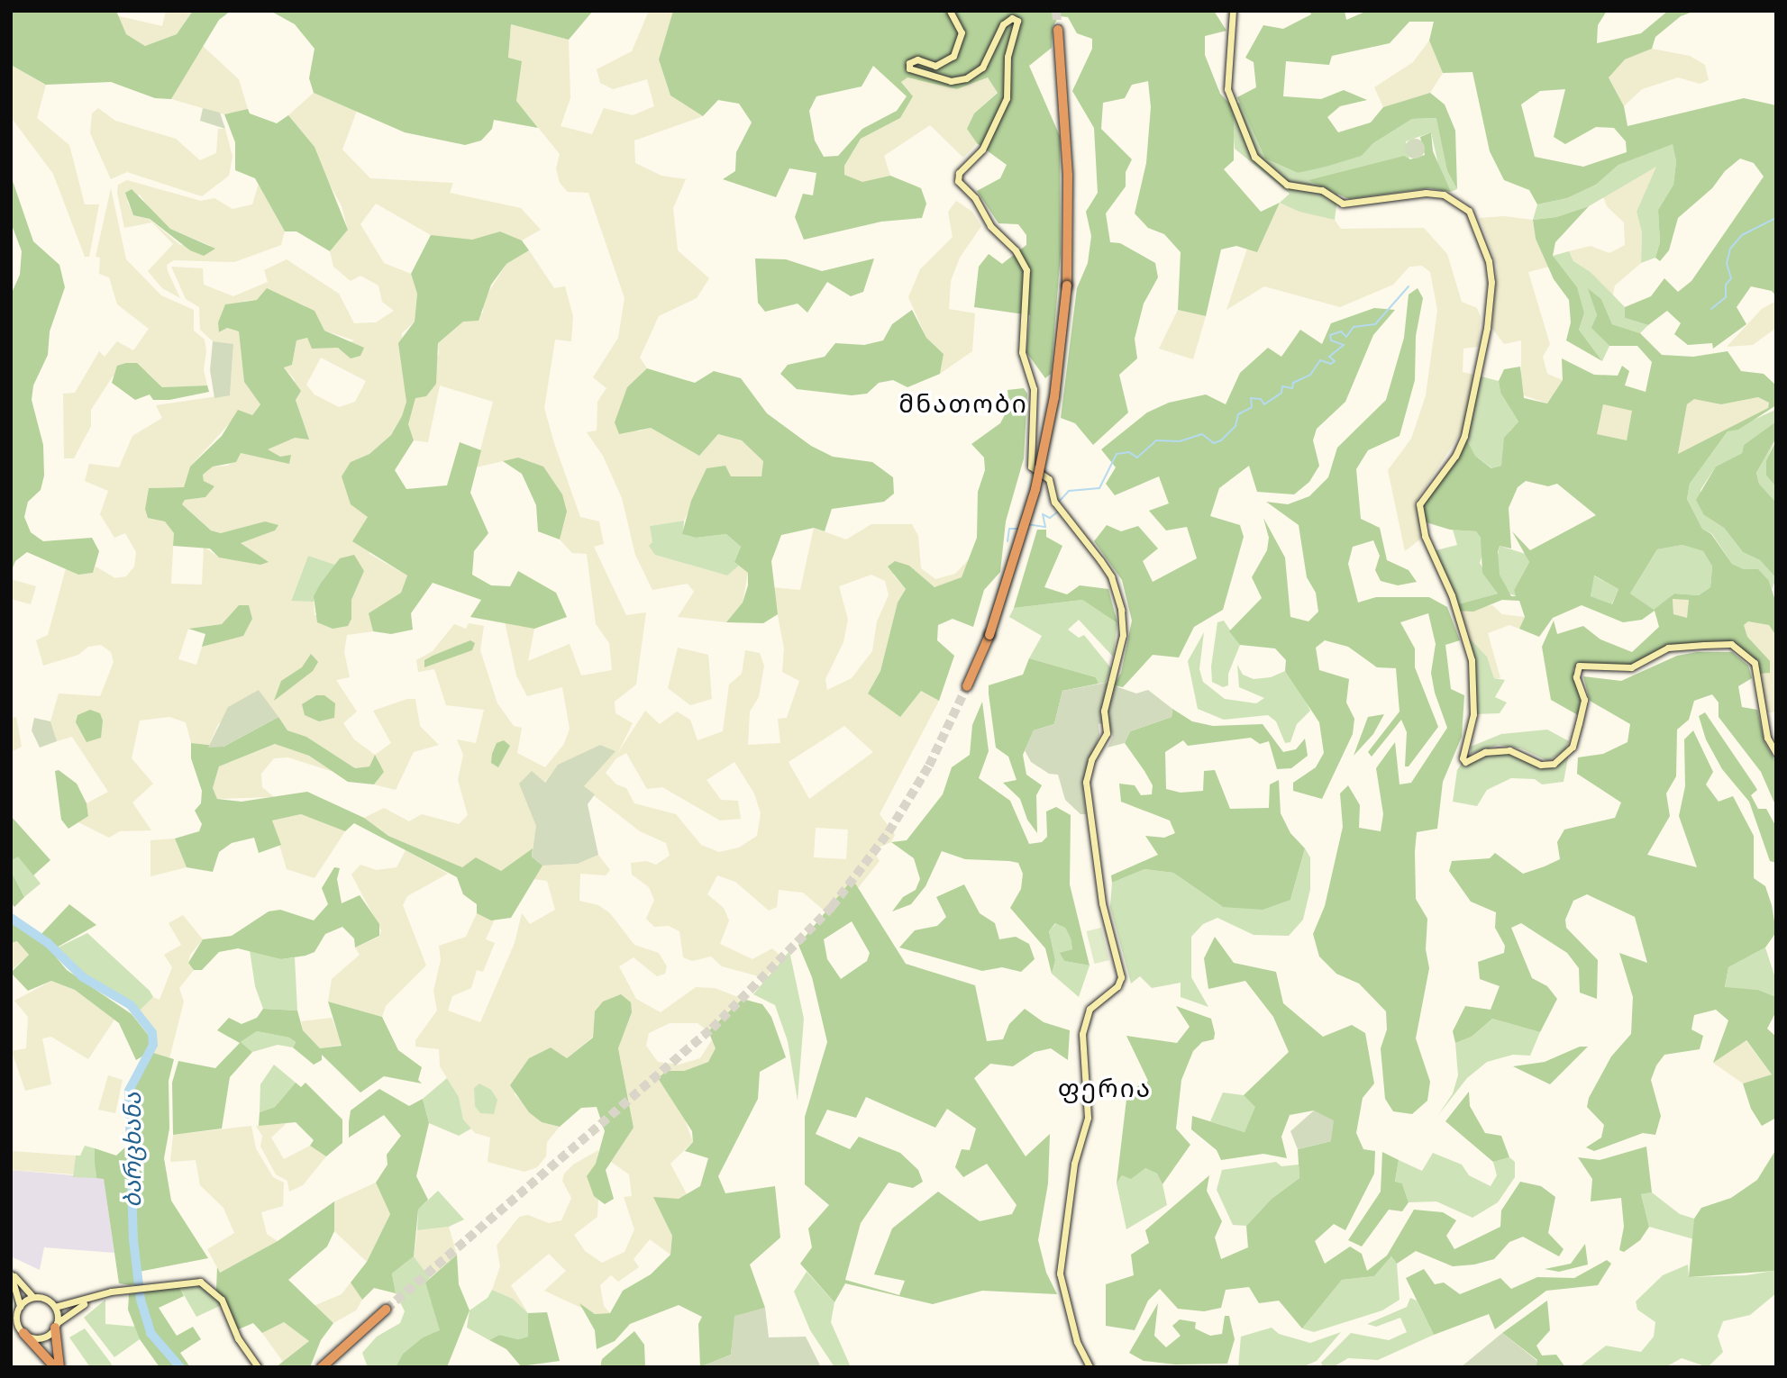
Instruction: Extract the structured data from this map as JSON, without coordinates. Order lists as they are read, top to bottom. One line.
{"districts":["მნათობი","ფერია"],"water":["ბარცხანა"]}
